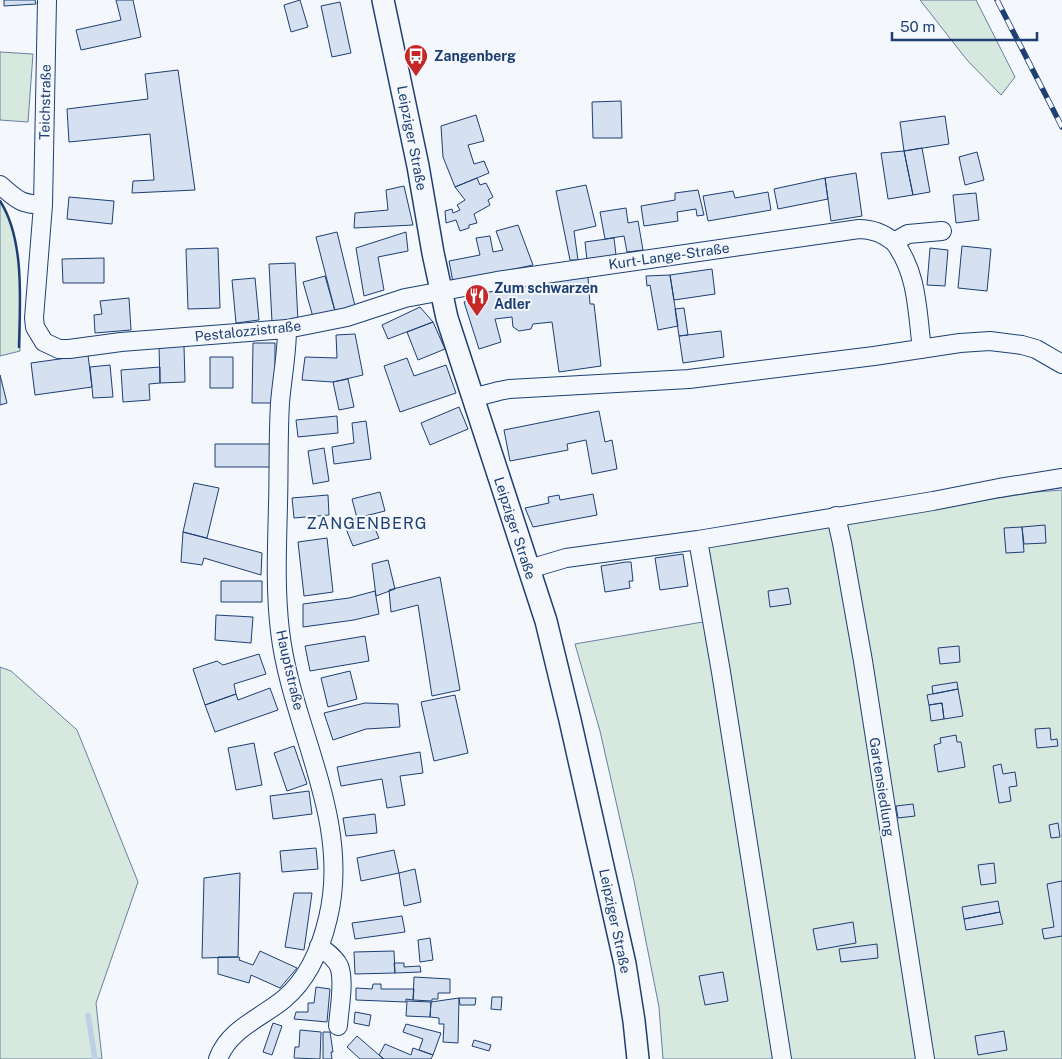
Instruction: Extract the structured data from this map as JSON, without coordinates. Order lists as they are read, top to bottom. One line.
{"streets":{"street":["Teichstraße","Leipziger Straße","Kurt-Lange-Straße","Pestalozzistraße","Hauptstraße","Gartensiedlung"]},"crossings":[["Teichstraße","Pestalozzistraße"],["Leipziger Straße","Kurt-Lange-Straße"],["Leipziger Straße","Pestalozzistraße"],["Kurt-Lange-Straße","Pestalozzistraße"],["Pestalozzistraße","Hauptstraße"]],"districts":["ZANGENBERG"],"places":{"bus stop":["Zangenberg"],"restaurant":["Zum schwarzen Adler"]},"scale_bar":"50 m"}
